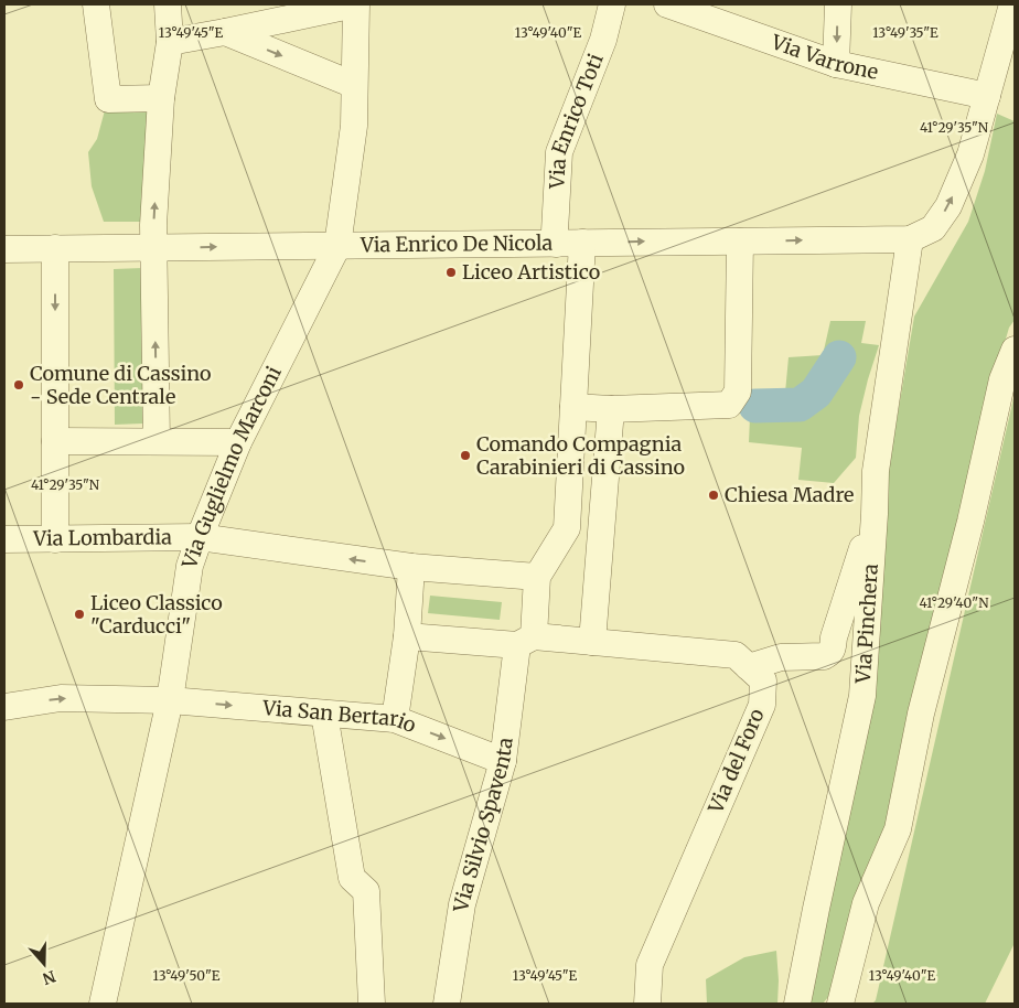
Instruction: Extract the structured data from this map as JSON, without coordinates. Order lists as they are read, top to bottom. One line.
{"streets":{"street":["Via Varrone","Via Enrico Toti","Via Enrico De Nicola","Via Guglielmo Marconi","Via Lombardia","Via Pinchera","Via San Bertario","Via del Foro","Via Silvio Spaventa"]},"crossings":[["Via Enrico Toti","Via Enrico De Nicola"],["Via Enrico De Nicola","Via Guglielmo Marconi"],["Via Enrico De Nicola","Via Pinchera"],["Via Guglielmo Marconi","Via Lombardia"],["Via Guglielmo Marconi","Via San Bertario"],["Via Lombardia","Via Silvio Spaventa"],["Via San Bertario","Via Silvio Spaventa"],["Via del Foro","Via Silvio Spaventa"]],"one_way":["Via Lombardia","Via San Bertario"],"places":["Liceo Artistico","Comune di Cassino - Sede Centrale","Comando Compagnia Carabinieri di Cassino","Chiesa Madre","Liceo Classico \"Carducci\""],"north":"bottom","coordinates":["13°49'45\"E","13°49'40\"E","13°49'35\"E","41°29'35\"N","41°29'40\"N","13°49'50\"E"]}
